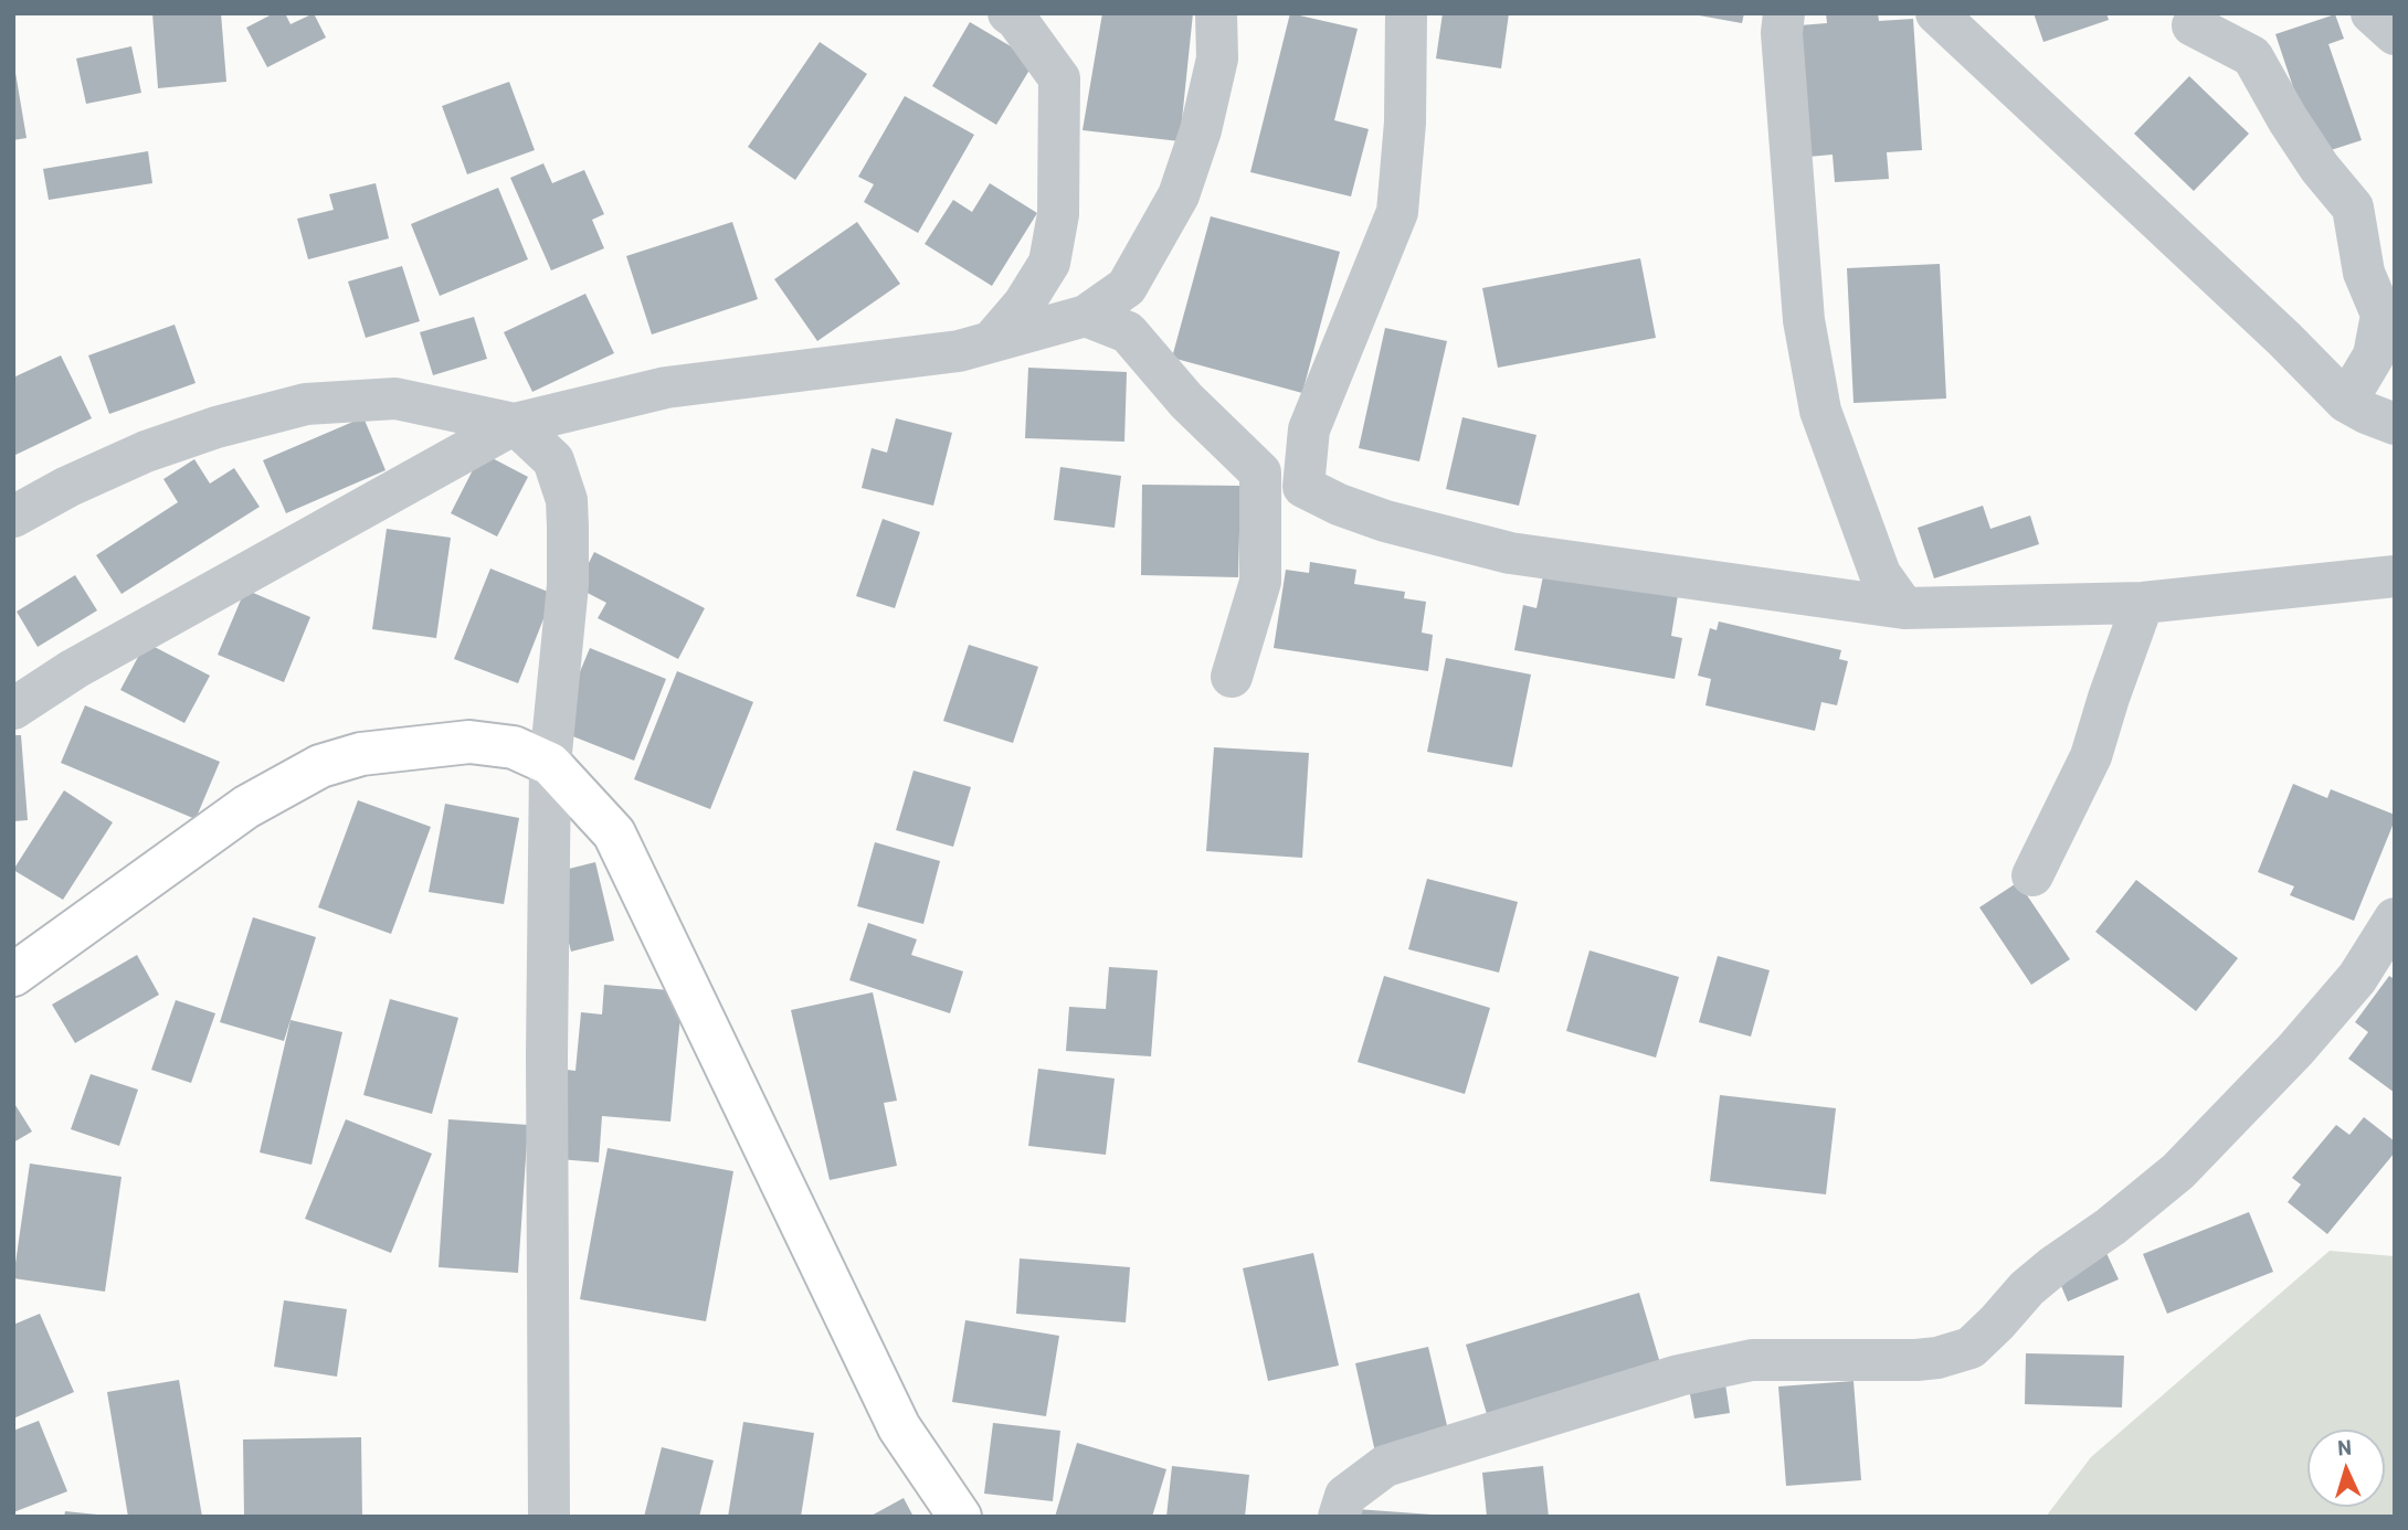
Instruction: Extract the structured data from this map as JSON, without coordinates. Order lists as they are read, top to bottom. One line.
{"north":"top"}
